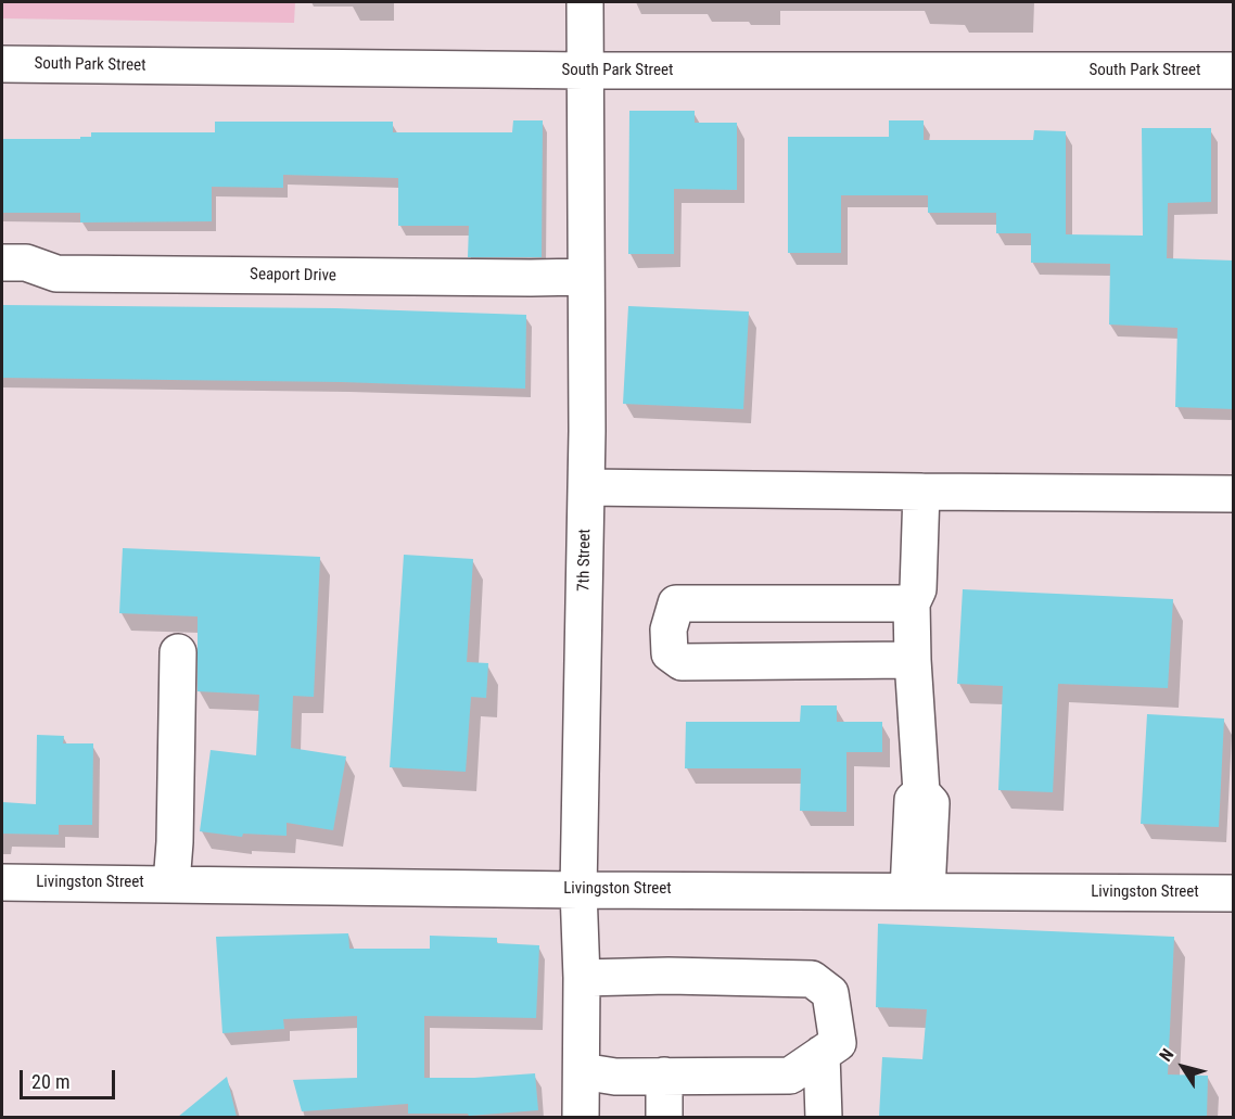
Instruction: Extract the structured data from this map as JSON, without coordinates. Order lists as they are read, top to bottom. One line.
{"streets":{"street":["South Park Street","Seaport Drive","7th Street","Livingston Street"]},"crossings":[["South Park Street","7th Street"],["Seaport Drive","7th Street"],["7th Street","Livingston Street"]],"scale_bar":"20 m","north":"top left"}
